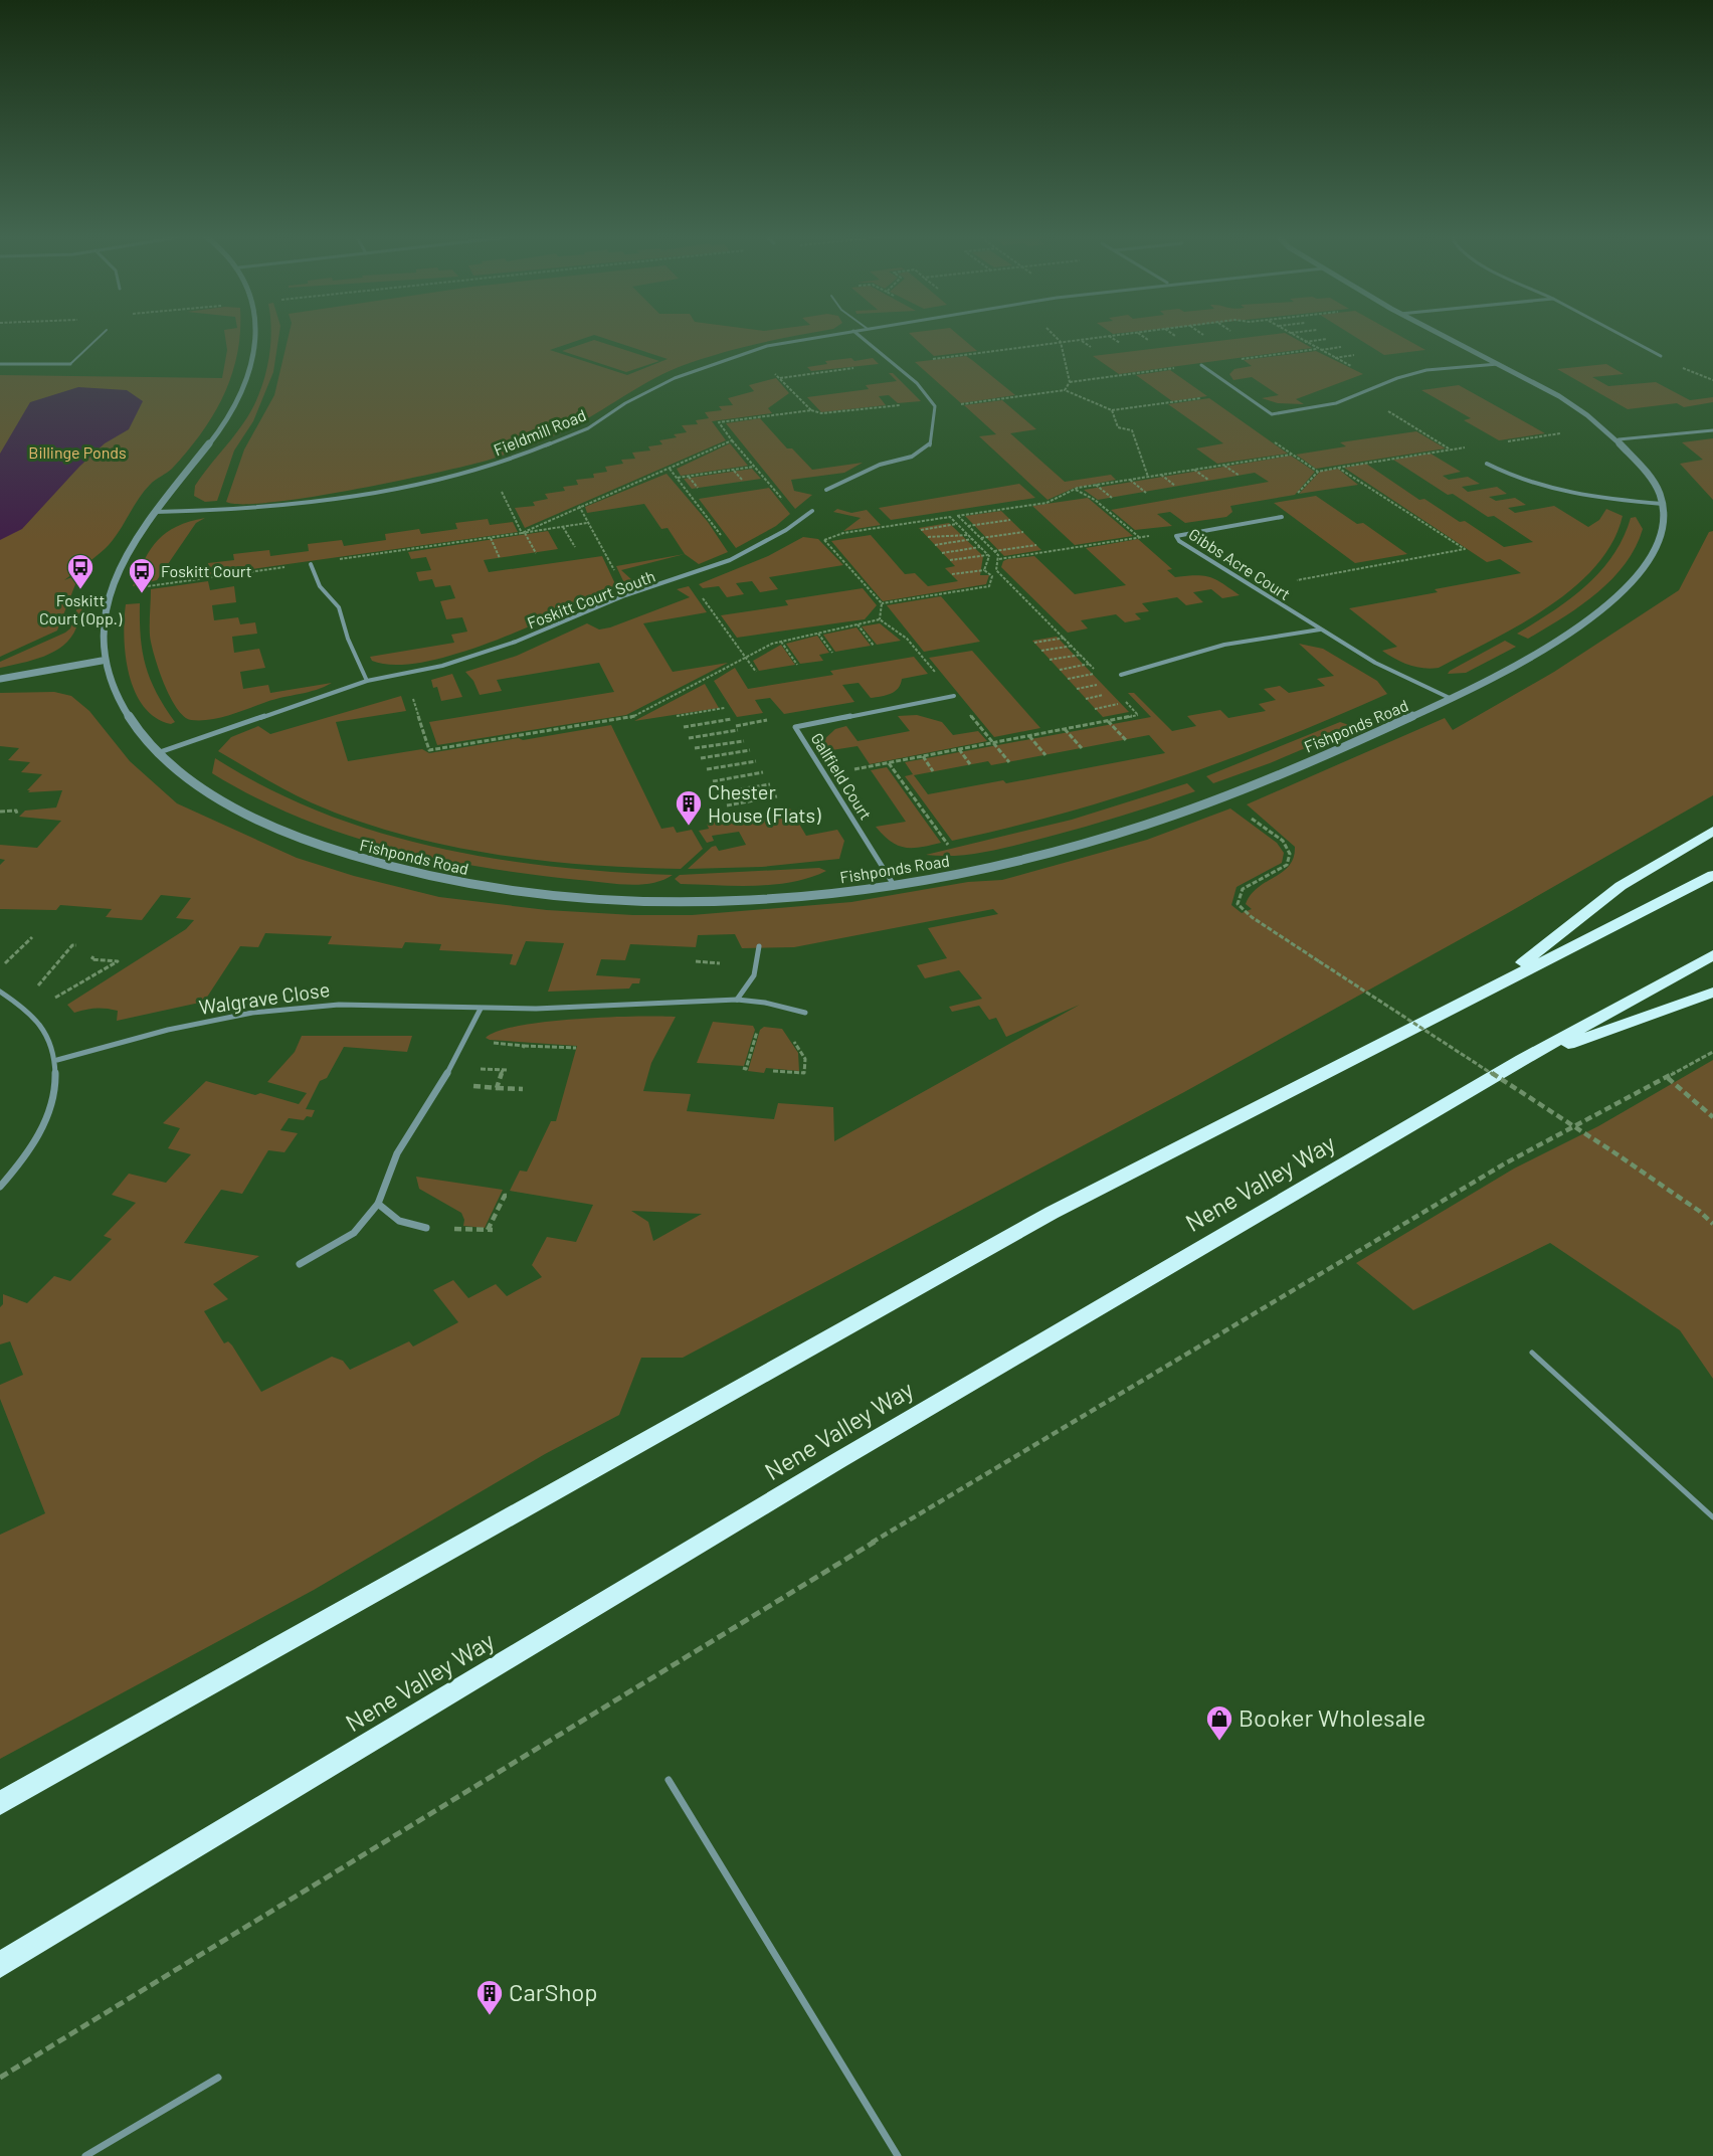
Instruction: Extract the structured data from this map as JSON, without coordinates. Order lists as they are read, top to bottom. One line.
{"streets":{"highway":["Nene Valley Way"],"street":["Fieldmill Road","Gibbs Acre Court","Foskitt Court South","Fishponds Road","Gallfield Court","Walgrave Close"]},"crossings":[["Fieldmill Road","Fishponds Road"],["Gibbs Acre Court","Fishponds Road"],["Foskitt Court South","Fishponds Road"],["Fishponds Road","Gallfield Court"]],"parks":["Billinge Ponds"],"places":{"bus stop":["Foskitt Court (Opp.)","Foskitt Court"],"building":["Chester House (Flats)","CarShop"],"shop":["Booker Wholesale"]}}
